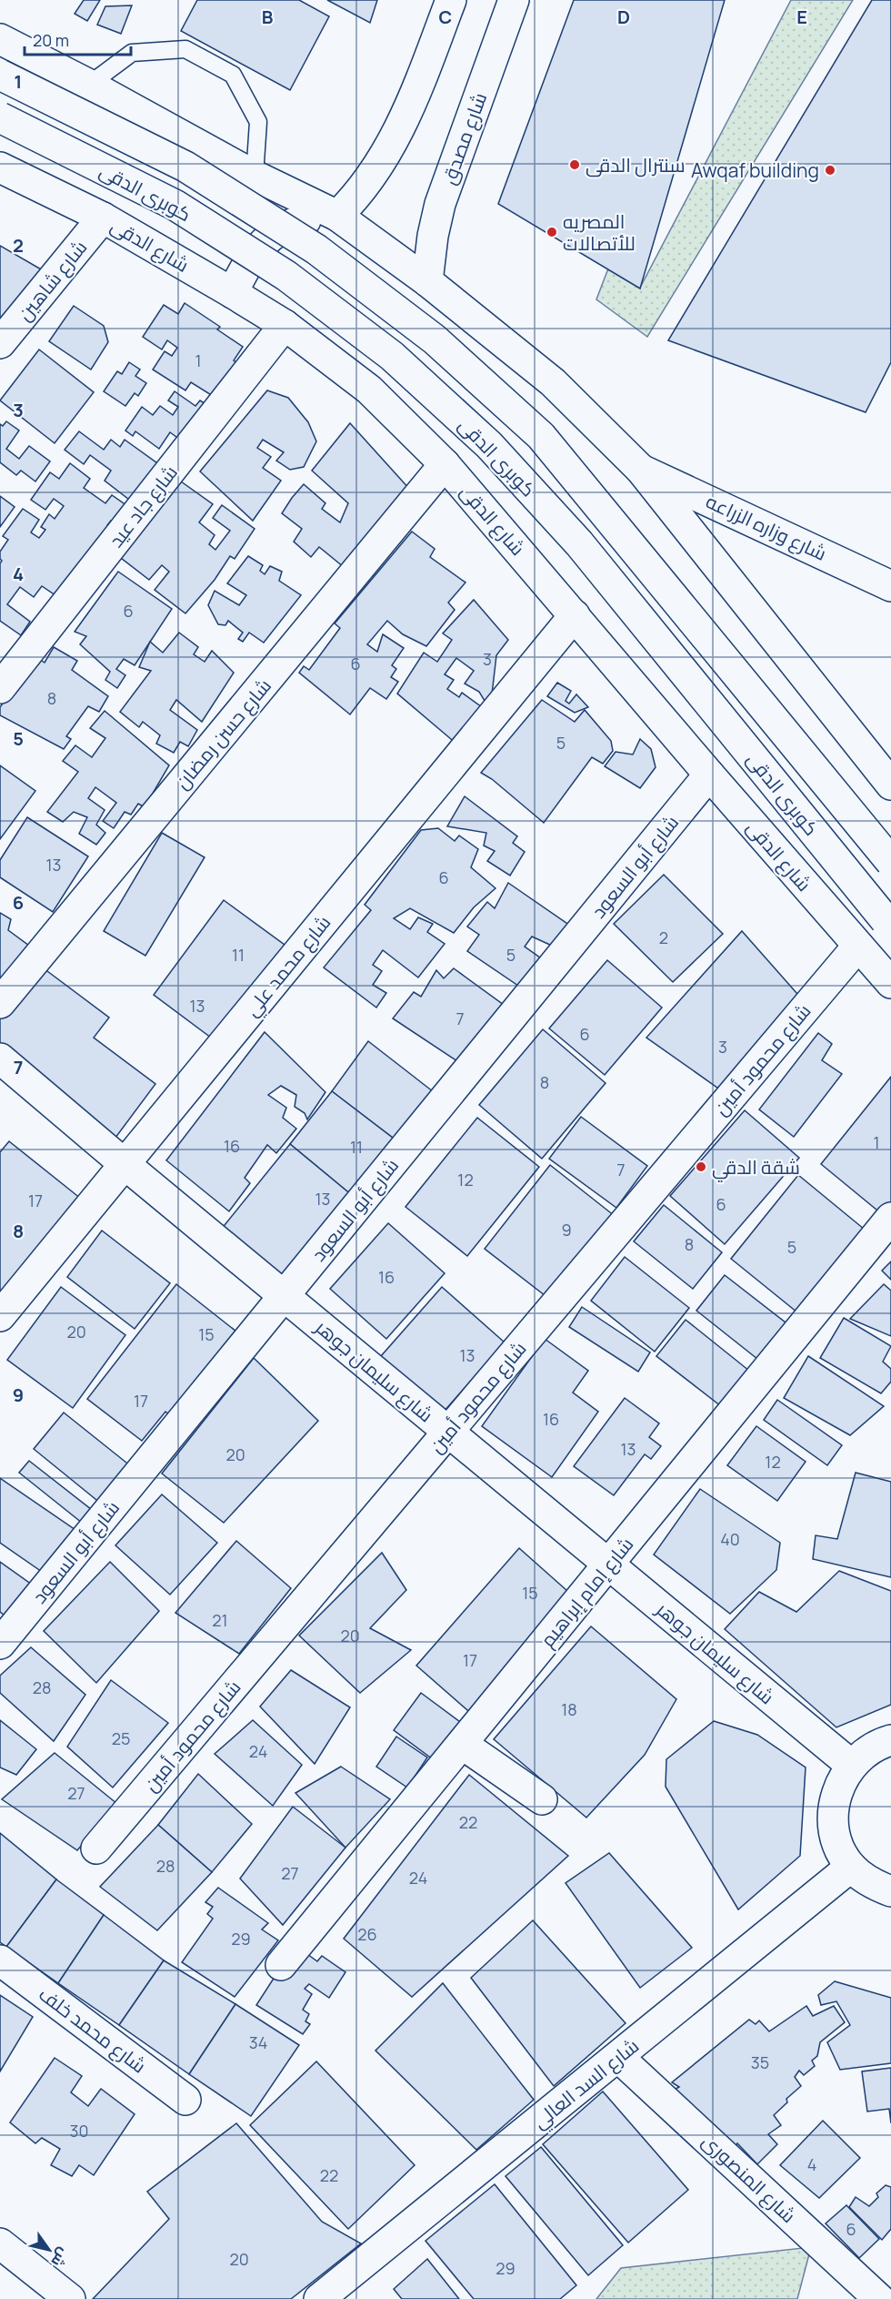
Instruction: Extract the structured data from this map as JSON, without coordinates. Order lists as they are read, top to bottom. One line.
{"streets":{"street":["شارع مصدق","كوبرى الدقى","شارع الدقى","شارع شاهين","شارع جاد عيد","شارع وزاره الزراعه","شارع حسن رمضان","شارع أبو السعود","شارع محمد علي","شارع محمود أمين","شارع سليمان جوهر","شارع إمام إبراهيم","شارع محمد خلف","شارع السد العالي","شارع المنصورى"]},"crossings":[["شارع الدقى","شارع شاهين"],["شارع الدقى","شارع جاد عيد"],["شارع الدقى","شارع حسن رمضان"],["شارع الدقى","شارع أبو السعود"],["شارع الدقى","شارع محمد علي"],["شارع الدقى","شارع محمود أمين"],["شارع أبو السعود","شارع سليمان جوهر"],["شارع محمد علي","شارع سليمان جوهر"],["شارع محمود أمين","شارع سليمان جوهر"],["شارع سليمان جوهر","شارع إمام إبراهيم"],["شارع السد العالي","شارع المنصورى"]],"places":["سنترال الدقى","Awqaf building","المصريه للأتصالات","شقة الدقي"],"house_numbers":["1","6","3","6","8","5","13","6","2","11","5","13","7","6","3","8","1","16","11","7","12","13","17","6","9","8","5","16","20","15","13","17","16","13","20","12","40","15","21","20","17","28","18","25","24","27","22","28","27","24","26","29","34","35","30","4","22","6","20","29"],"scale_bar":"20 m","north":"bottom right","grid":{"columns":["B","C","D","E"],"rows":["1","2","3","4","5","6","7","8","9"]}}
